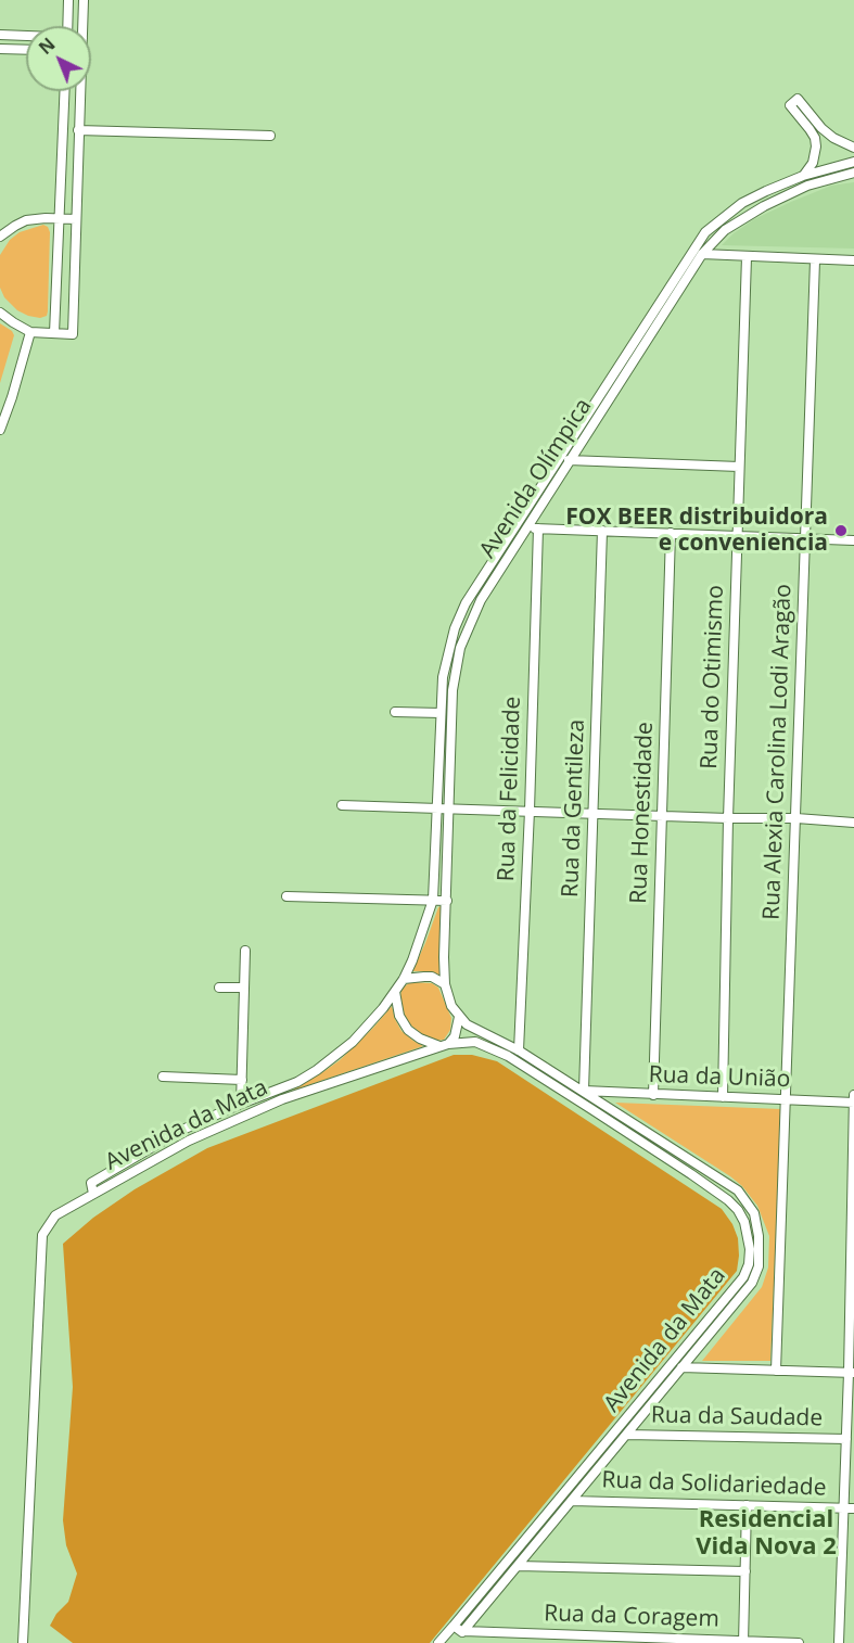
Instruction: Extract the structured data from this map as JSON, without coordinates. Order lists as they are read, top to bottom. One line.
{"streets":{"street":["Avenida Olímpica","Rua do Otimismo","Rua Alexia Carolina Lodi Aragão","Rua da Felicidade","Rua da Gentileza","Rua Honestidade","Rua da União","Avenida da Mata","Rua da Saudade","Rua da Solidariedade","Rua da Coragem"]},"crossings":[["Avenida Olímpica","Avenida da Mata"],["Rua do Otimismo","Rua da União"],["Rua Alexia Carolina Lodi Aragão","Rua da União"],["Rua da Felicidade","Avenida da Mata"],["Rua da Gentileza","Rua da União"],["Rua da Gentileza","Avenida da Mata"],["Rua Honestidade","Rua da União"],["Rua da União","Avenida da Mata"],["Avenida da Mata","Rua da Saudade"],["Avenida da Mata","Rua da Solidariedade"],["Avenida da Mata","Rua da Coragem"]],"districts":["Residencial Vida Nova 2"],"places":["FOX BEER distribuidora e conveniencia"],"north":"top left"}
